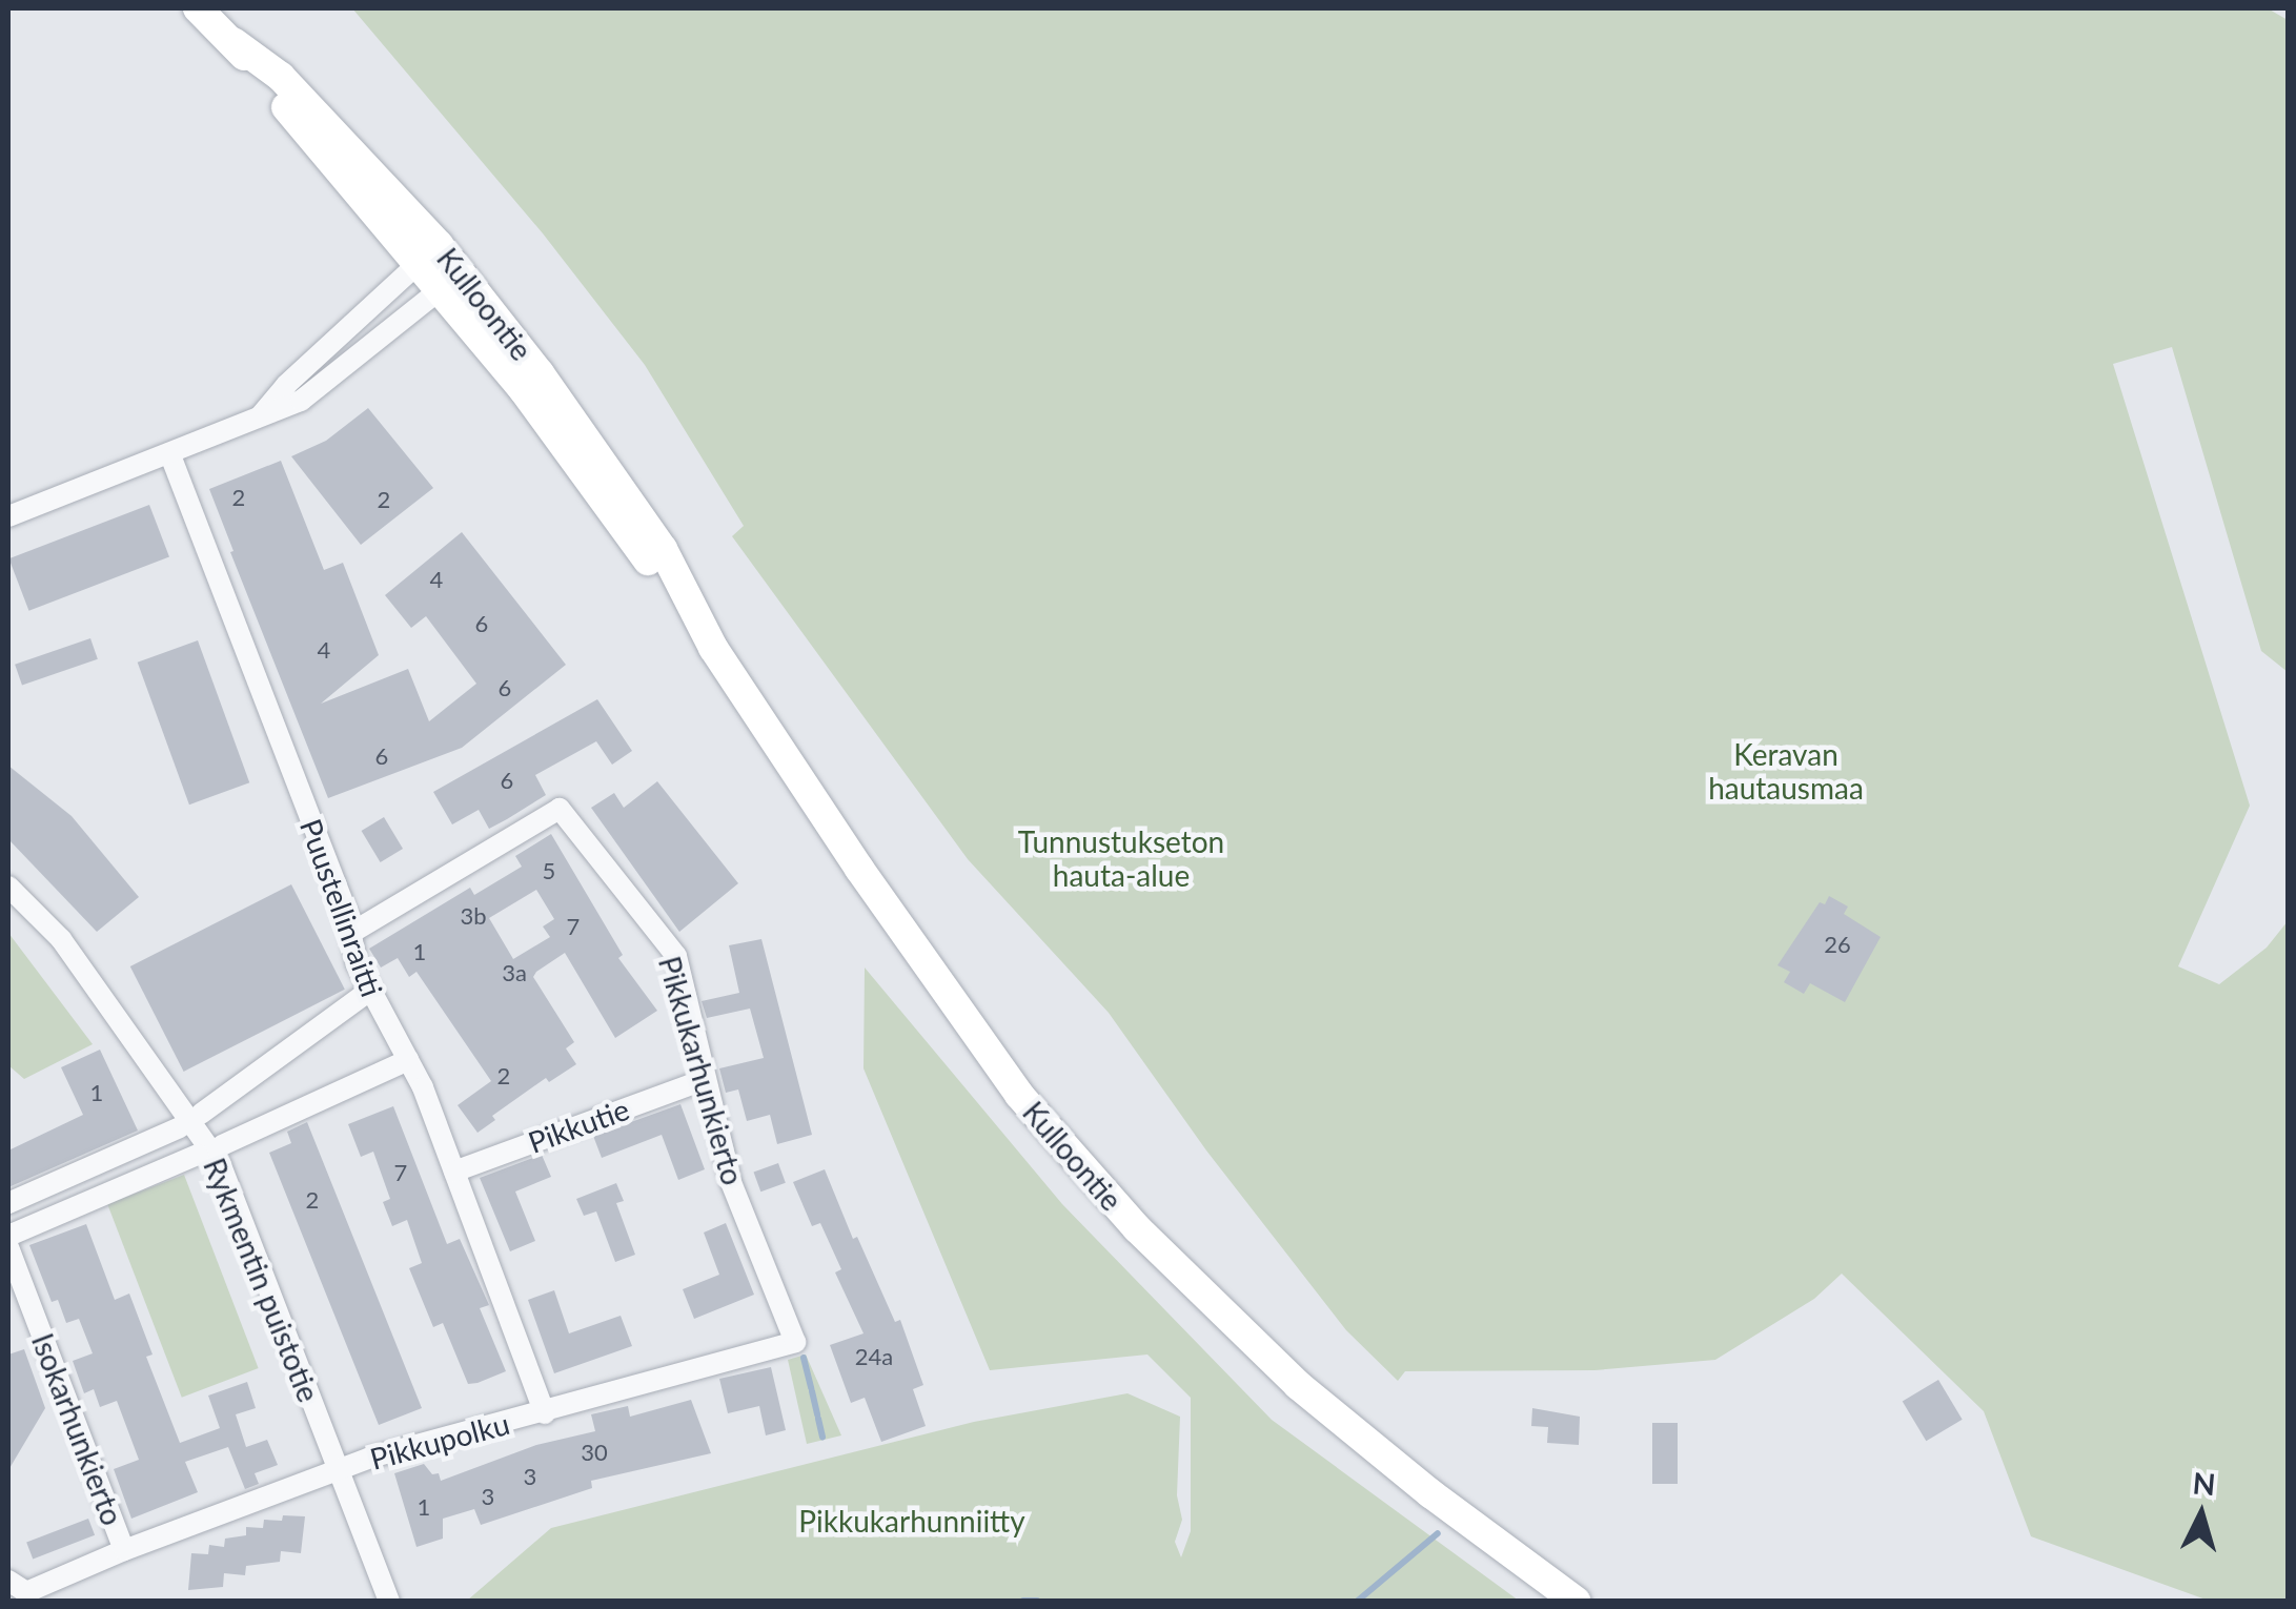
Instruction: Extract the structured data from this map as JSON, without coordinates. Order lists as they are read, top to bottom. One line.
{"streets":{"main road":["Kulloontie"],"street":["Puustellinraitti","Pikkukarhunkierto","Pikkutie","Rykmentin puistotie","Isokarhunkierto","Pikkupolku"]},"crossings":[["Puustellinraitti","Pikkukarhunkierto"],["Puustellinraitti","Pikkutie"],["Puustellinraitti","Pikkupolku"],["Pikkukarhunkierto","Pikkutie"],["Pikkukarhunkierto","Pikkupolku"],["Rykmentin puistotie","Pikkupolku"],["Isokarhunkierto","Pikkupolku"]],"parks":["Keravan hautausmaa","Tunnustukseton hauta-alue","Pikkukarhunniitty"],"house_numbers":["2","2","4","6","4","6","6","6","5","3b","7","26","1","3a","2","1","7","2","24a","30","3","3","1"],"north":"top"}
